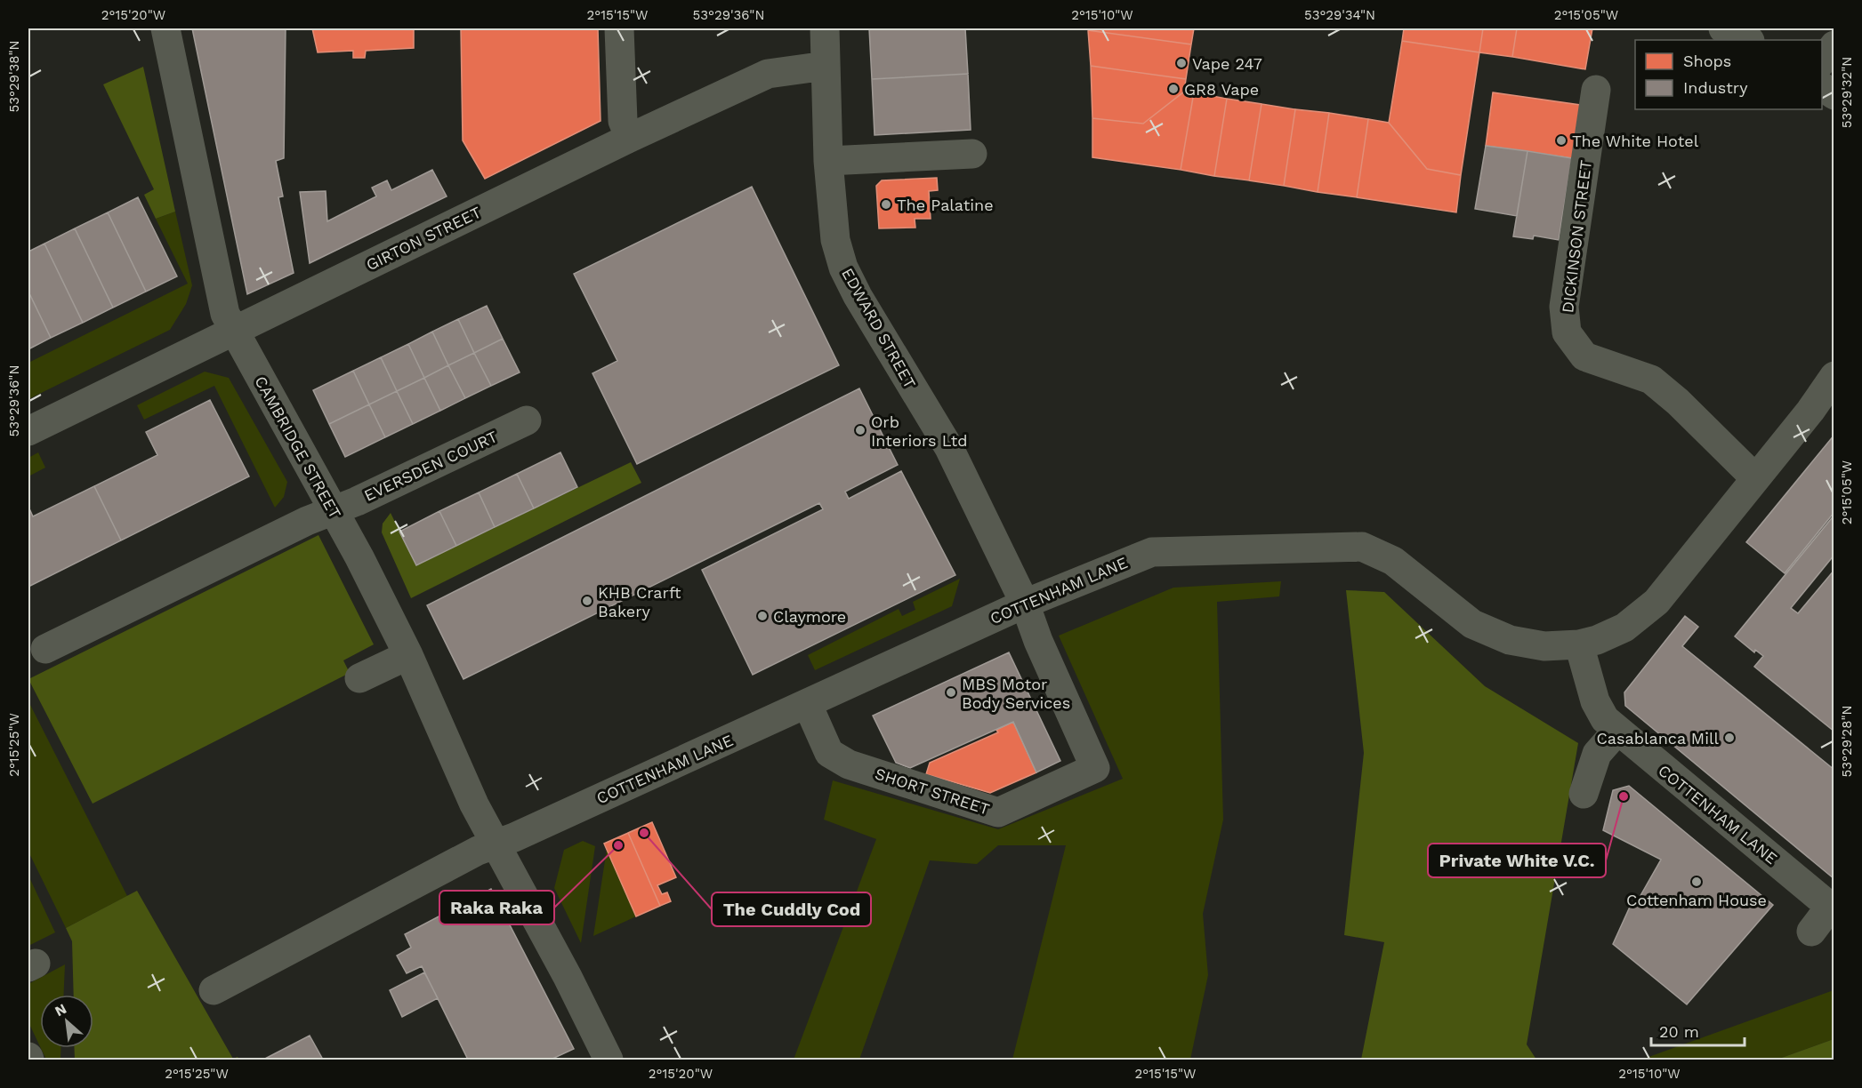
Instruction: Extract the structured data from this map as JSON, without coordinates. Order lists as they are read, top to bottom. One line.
{"streets":{"street":["DICKINSON STREET","GIRTON STREET","EDWARD STREET","CAMBRIDGE STREET","EVERSDEN COURT","COTTENHAM LANE","SHORT STREET"]},"crossings":[["GIRTON STREET","EDWARD STREET"],["GIRTON STREET","CAMBRIDGE STREET"],["EDWARD STREET","COTTENHAM LANE"],["EDWARD STREET","SHORT STREET"],["CAMBRIDGE STREET","EVERSDEN COURT"],["CAMBRIDGE STREET","COTTENHAM LANE"],["COTTENHAM LANE","SHORT STREET"]],"places":["Vape 247","GR8 Vape","The White Hotel","The Palatine","Orb Interiors Ltd","KHB Crarft Bakery","Claymore","MBS Motor Body Services","Casablanca Mill","Private White V.C.","The Cuddly Cod","Raka Raka","Cottenham House"],"legend":["Shops","Industry"],"scale_bar":"20 m","north":"top left","coordinates":["2°15'20\"W","2°15'15\"W","53°29'36\"N","2°15'10\"W","53°29'34\"N","2°15'05\"W","53°29'38\"N","53°29'32\"N","53°29'28\"N","2°15'25\"W"]}
